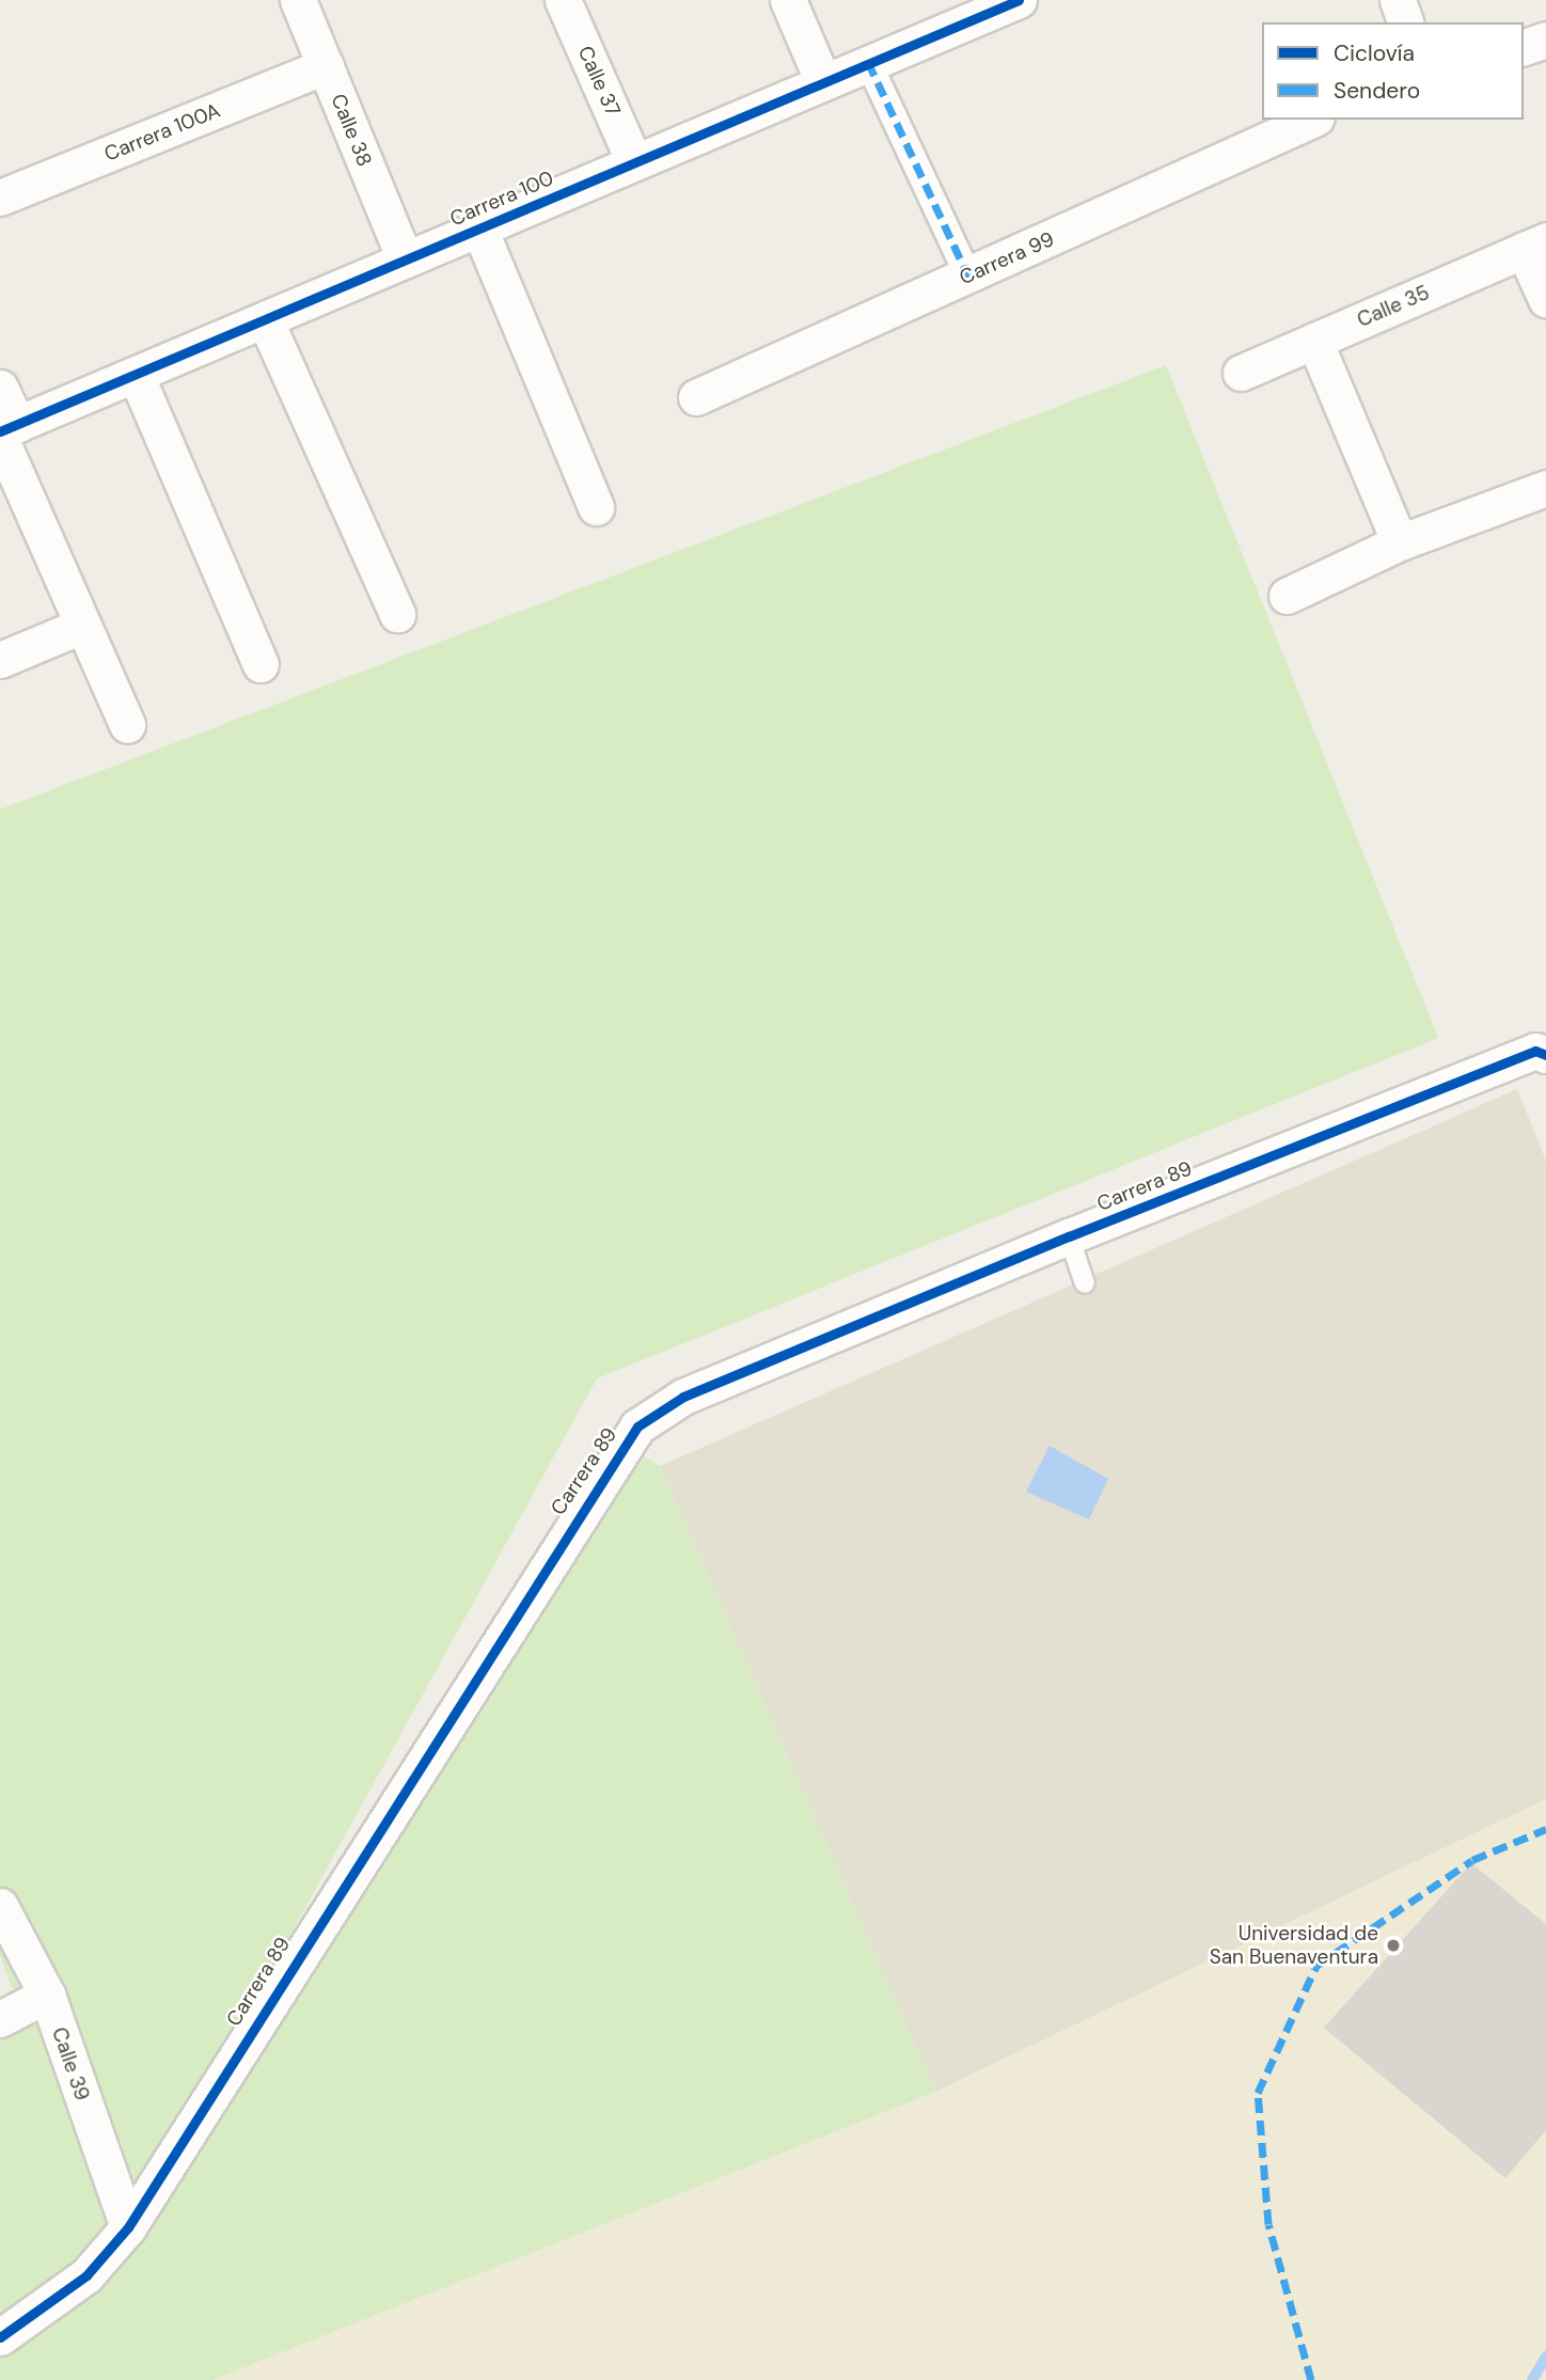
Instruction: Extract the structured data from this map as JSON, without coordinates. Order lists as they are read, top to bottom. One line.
{"streets":{"street":["Calle 37","Calle 38","Carrera 100A","Carrera 100","Carrera 99","Calle 35","Carrera 89","Calle 39"]},"crossings":[["Calle 37","Carrera 100"],["Calle 38","Carrera 100A"],["Calle 38","Carrera 100"],["Carrera 89","Calle 39"]],"places":["Universidad de San Buenaventura"],"legend":["Ciclovía","Sendero"]}
